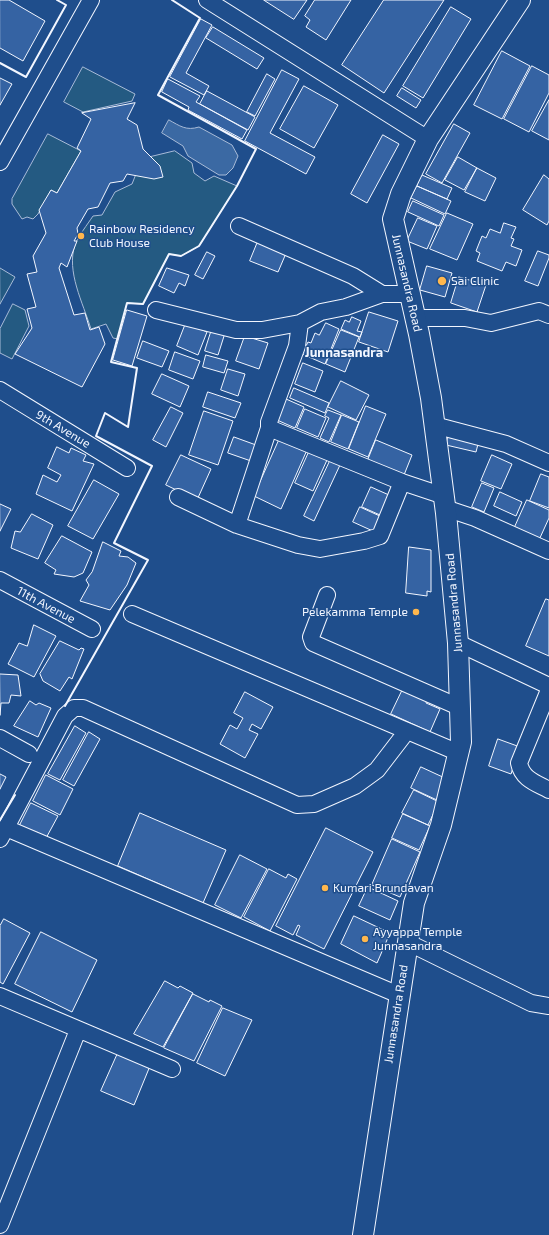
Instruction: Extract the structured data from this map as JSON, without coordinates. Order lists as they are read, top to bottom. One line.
{"streets":{"street":["Junnasandra Road","9th Avenue","11th Avenue"]},"districts":["Junnasandra"],"places":["Rainbow Residency Club House","Sai Clinic","Pelekamma Temple","Kumari Brundavan","Ayyappa Temple Junnasandra"]}
